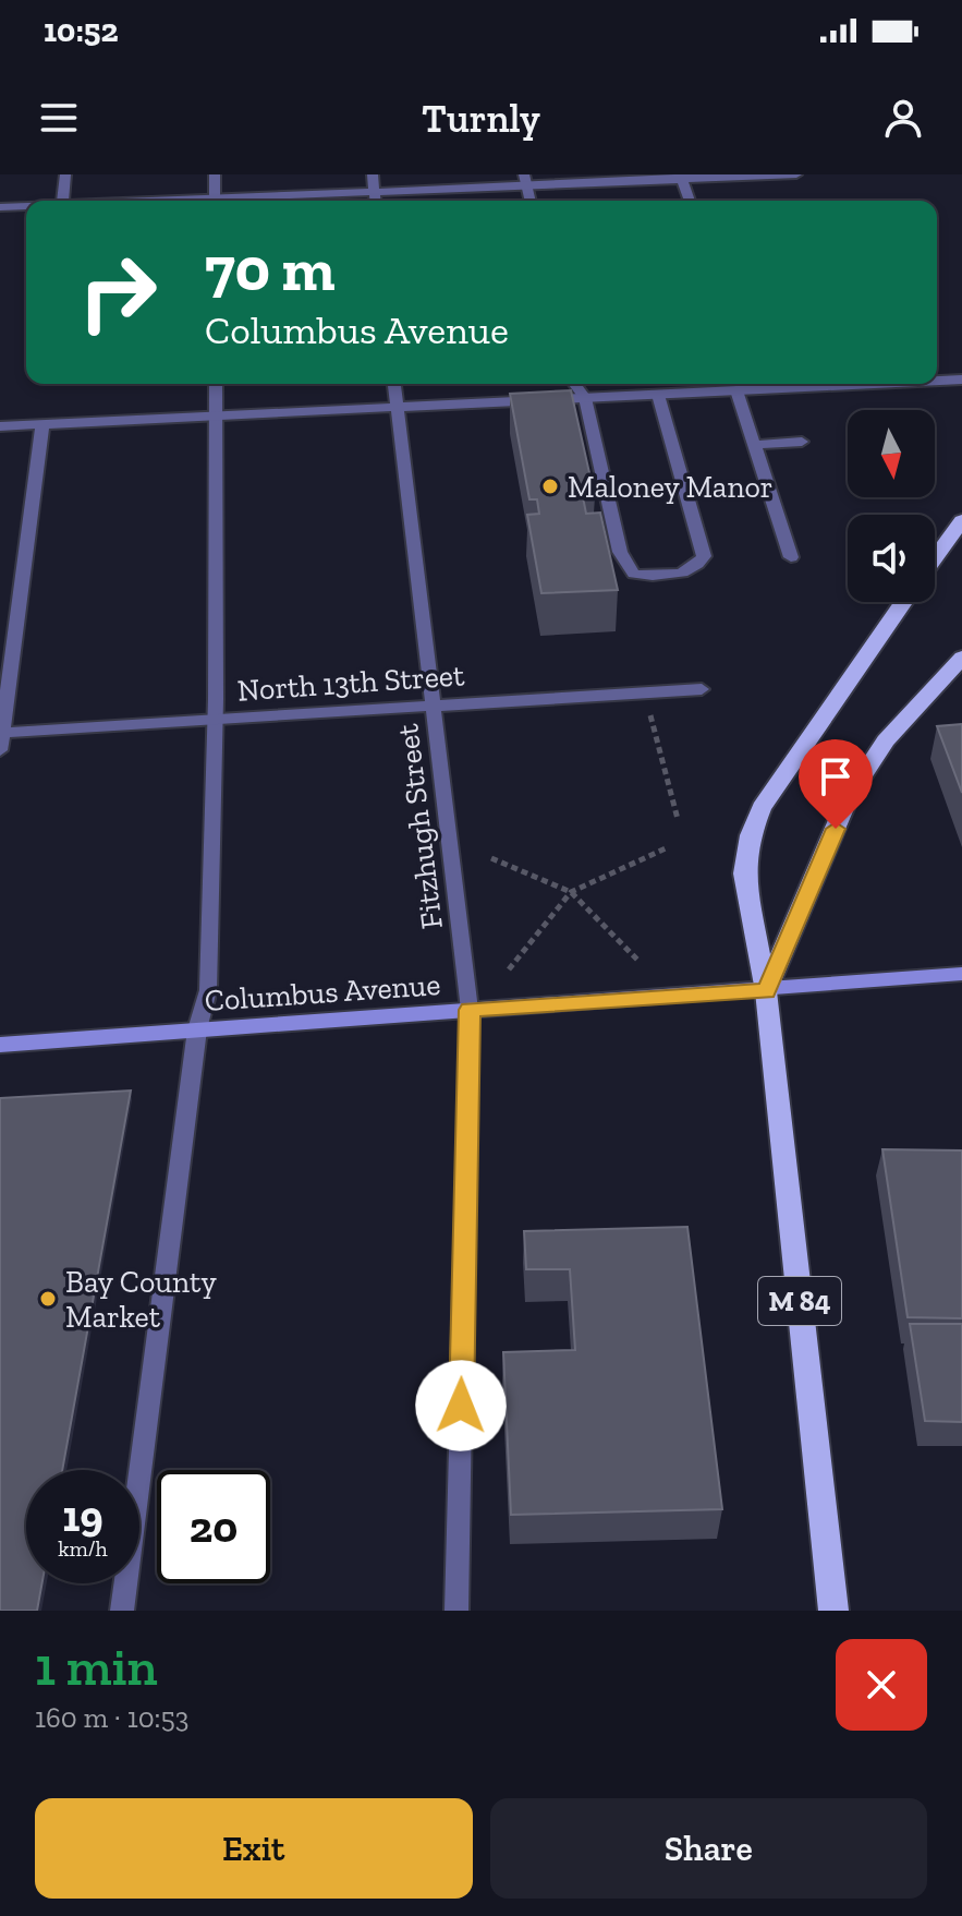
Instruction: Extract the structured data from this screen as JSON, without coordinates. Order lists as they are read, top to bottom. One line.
{"streets":{"main road":["M 84"],"street":["North 13th Street","Fitzhugh Street","Columbus Avenue"]},"crossings":[["North 13th Street","Fitzhugh Street"],["Fitzhugh Street","Columbus Avenue"],["Columbus Avenue","M 84"]],"places":["Maloney Manor","Bay County Market"],"north":"bottom","page":{"status":"10:52","header":"Turnly","turn":["70 m","Columbus Avenue"],"speed":"19 km/h","limit":"20","heading":["1 min","160 m · 10:53"],"buttons":["Exit","Share"]}}
